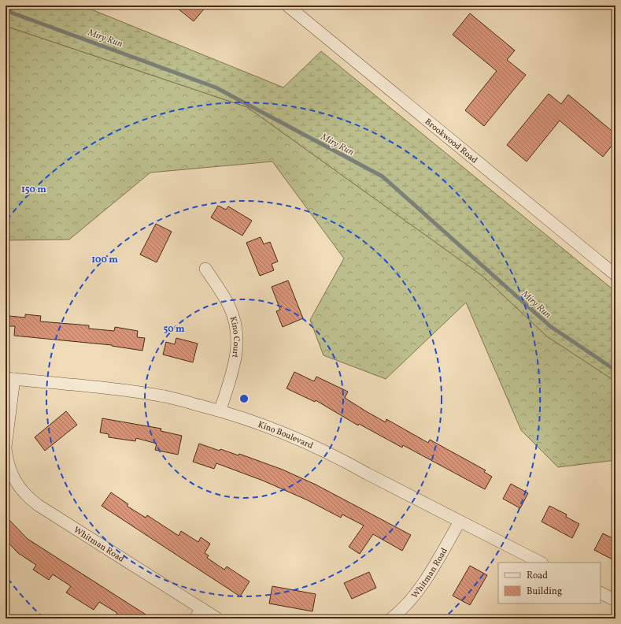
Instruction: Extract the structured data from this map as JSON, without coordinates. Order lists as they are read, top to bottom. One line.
{"streets":{"street":["Brookwood Road","Kino Court","Kino Boulevard","Whitman Road"]},"crossings":[["Kino Court","Kino Boulevard"],["Kino Boulevard","Whitman Road"]],"water":["Miry Run"],"legend":["Road","Building"],"rings":["150 m","100 m","50 m"]}
